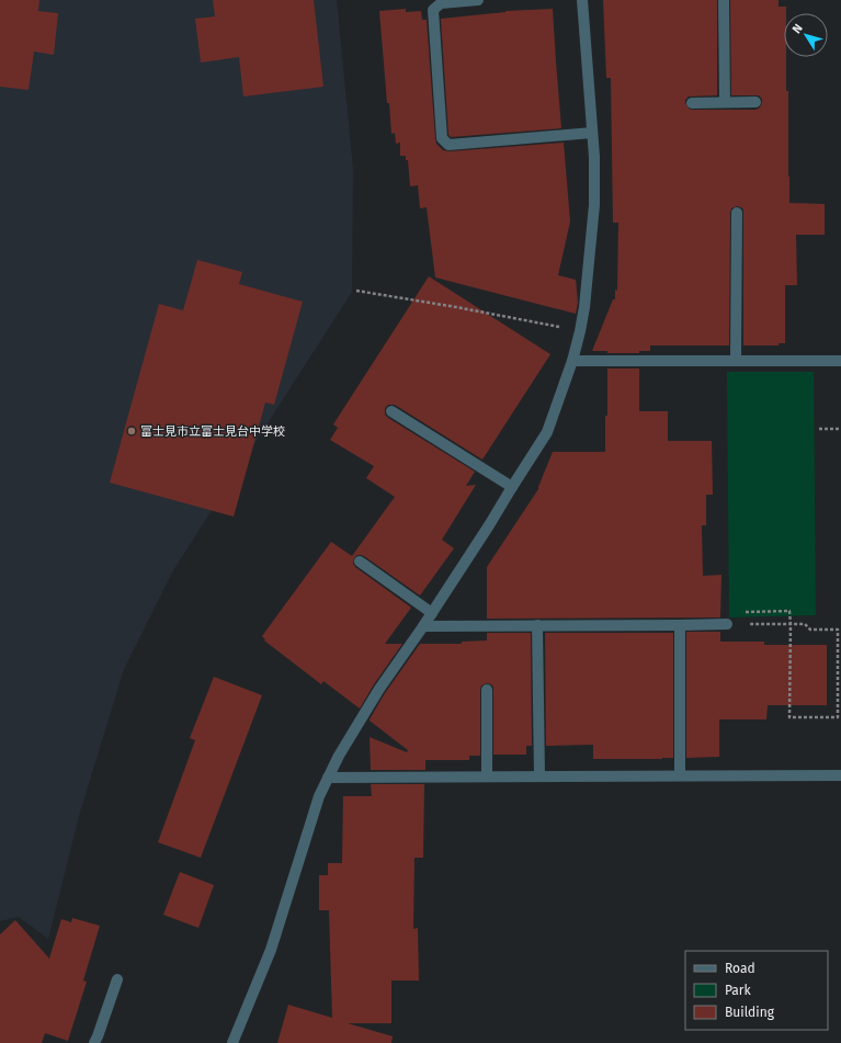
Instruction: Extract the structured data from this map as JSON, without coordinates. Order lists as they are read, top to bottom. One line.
{"places":["富士見市立富士見台中学校"],"legend":["Road","Park","Building"],"north":"top left"}
